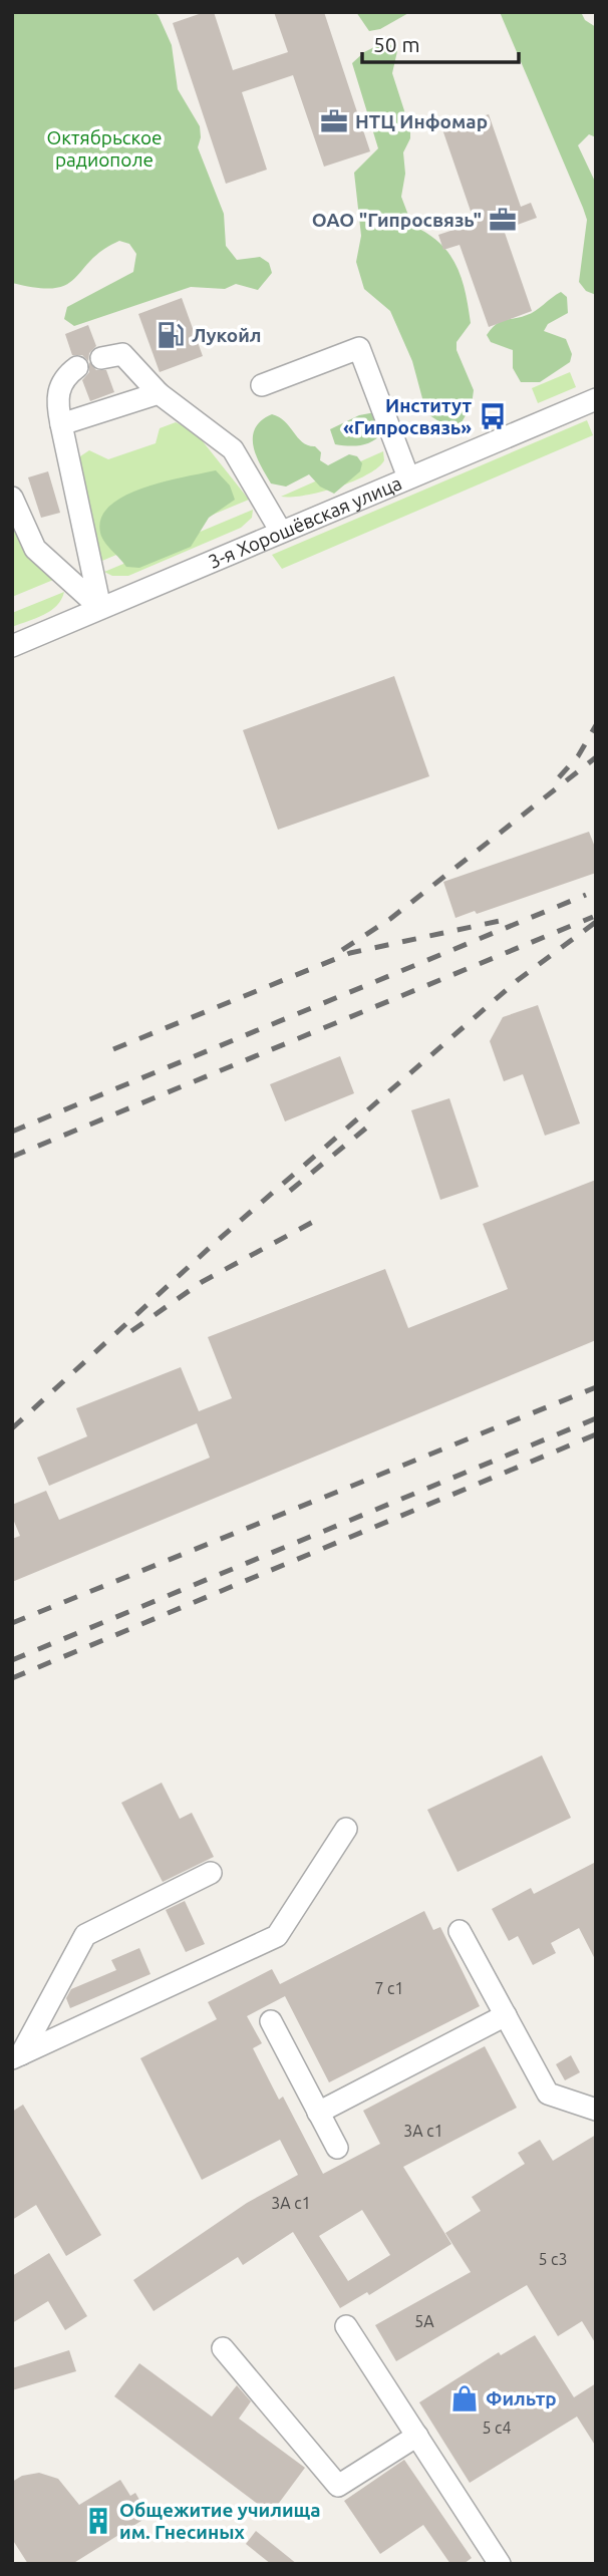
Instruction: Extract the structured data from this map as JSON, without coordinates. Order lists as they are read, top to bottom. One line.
{"streets":{"street":["3-я Хорошёвская улица"]},"parks":["Октябрьское радиополе"],"places":{"office":["НТЦ Инфомар","ОАО \"Гипросвязь\""],"fuel station":["Лукойл"],"bus stop":["Институт «Гипросвязь»"],"shop":["Фильтр"],"building":["Общежитие училища им. Гнесиных"]},"house_numbers":["7 с1","3А с1","3А с1","5 с3","5А","5 с4"],"scale_bar":"50 m"}
